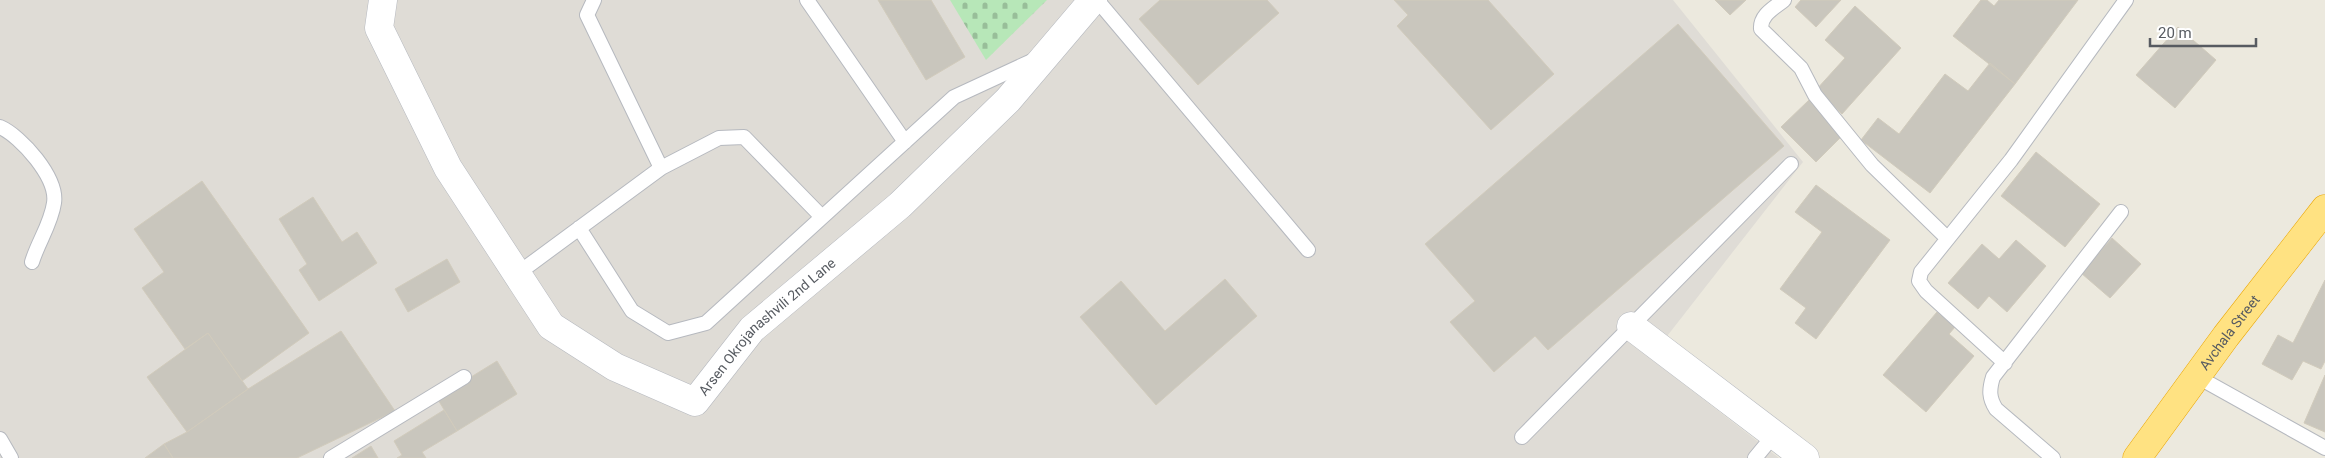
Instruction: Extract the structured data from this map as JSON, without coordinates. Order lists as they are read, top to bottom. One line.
{"streets":{"highway":["Avchala Street"],"street":["Arsen Okrojanashvili 2nd Lane"]},"scale_bar":"20 m"}
